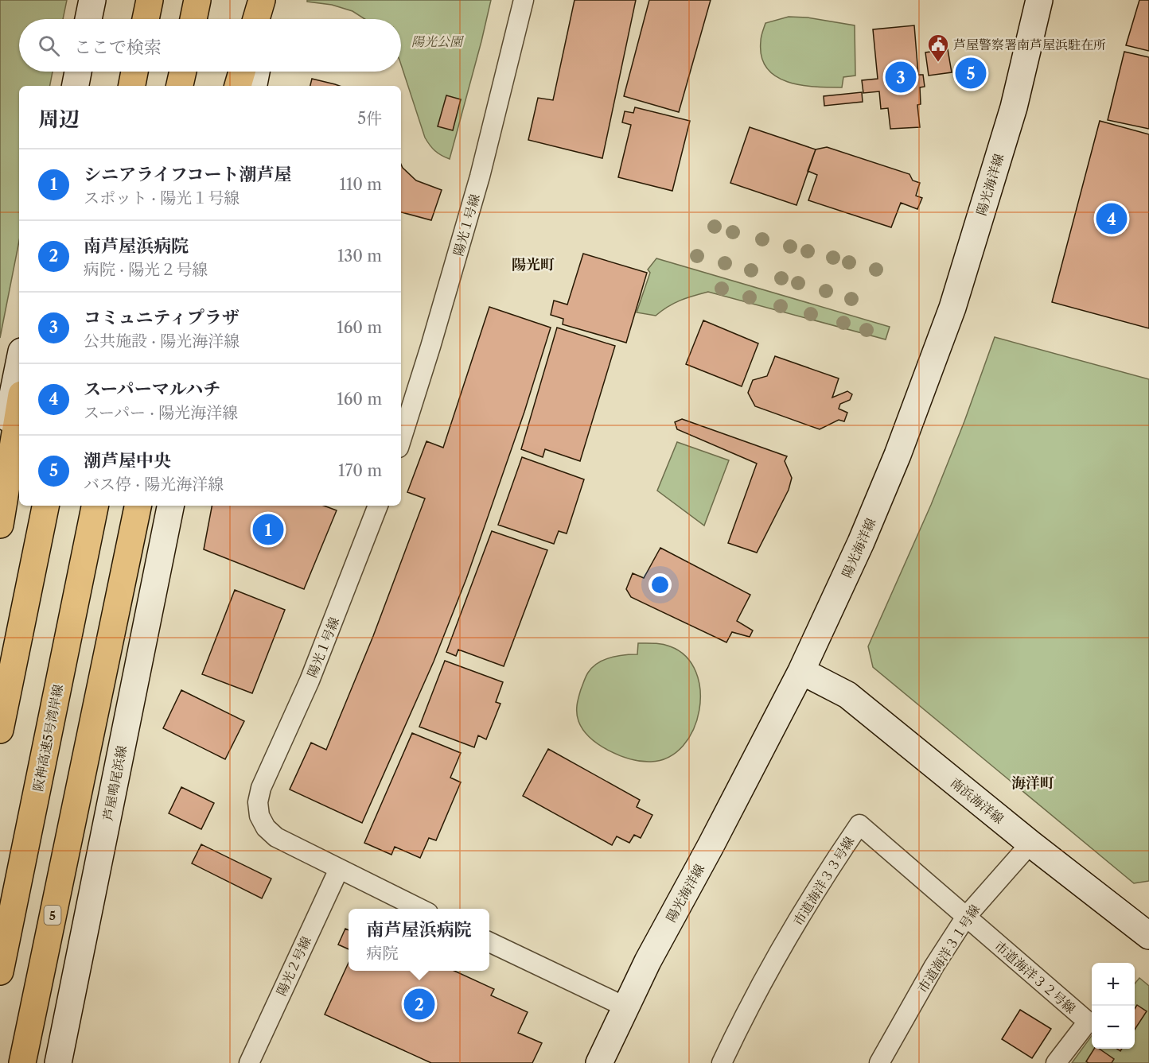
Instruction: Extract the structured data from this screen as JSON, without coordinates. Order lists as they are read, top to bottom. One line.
{"streets":{"highway":["阪神高速5号湾岸線","5"],"street":["陽光海洋線","陽光１号線","芦屋鳴尾浜線","南浜海洋線","市道海洋３３号線","市道海洋３１号線","陽光２号線","市道海洋３２号線"]},"crossings":[["陽光海洋線","南浜海洋線"],["陽光１号線","陽光２号線"],["南浜海洋線","市道海洋３１号線"],["市道海洋３３号線","市道海洋３１号線"],["市道海洋３３号線","市道海洋３２号線"],["市道海洋３１号線","市道海洋３２号線"]],"districts":["陽光町","海洋町"],"parks":["陽光公園"],"places":{"public building":["芦屋警察署南芦屋浜駐在所"]},"page":{"search":"ここで検索","pins":["5","3","4","1","2"],"heading":["周辺","5件"],"list":[{"mark":"1","name":"シニアライフコート潮芦屋","note":"スポット · 陽光１号線","value":"110 m"},{"mark":"2","name":"南芦屋浜病院","note":"病院 · 陽光２号線","value":"130 m"},{"mark":"3","name":"コミュニティプラザ","note":"公共施設 · 陽光海洋線","value":"160 m"},{"mark":"4","name":"スーパーマルハチ","note":"スーパー · 陽光海洋線","value":"160 m"},{"mark":"5","name":"潮芦屋中央","note":"バス停 · 陽光海洋線","value":"170 m"}],"popup":["南芦屋浜病院","病院"],"map_buttons":["+","−"]}}
